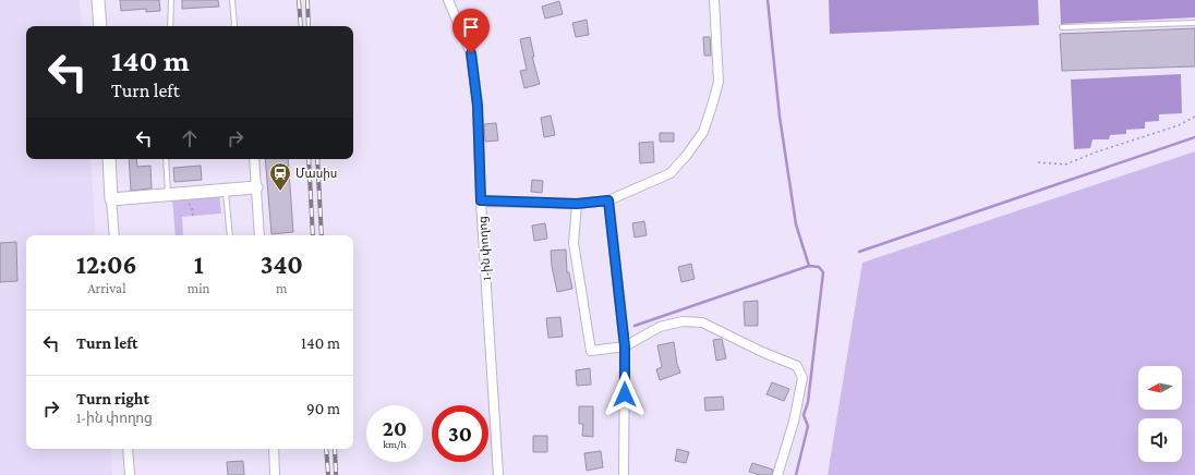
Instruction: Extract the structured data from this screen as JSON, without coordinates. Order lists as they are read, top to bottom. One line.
{"streets":{"street":["1-ին փողոց"]},"places":{"station":["Մասիս"]},"north":"left","page":{"turn":["140 m","Turn left"],"eta":["12:06","Arrival","1","min","340","m"],"list":[{"name":"Turn left","value":"140 m"},{"name":"Turn right","note":"1-ին փողոց","value":"90 m"}],"speed":"20 km/h","limit":"30"}}
